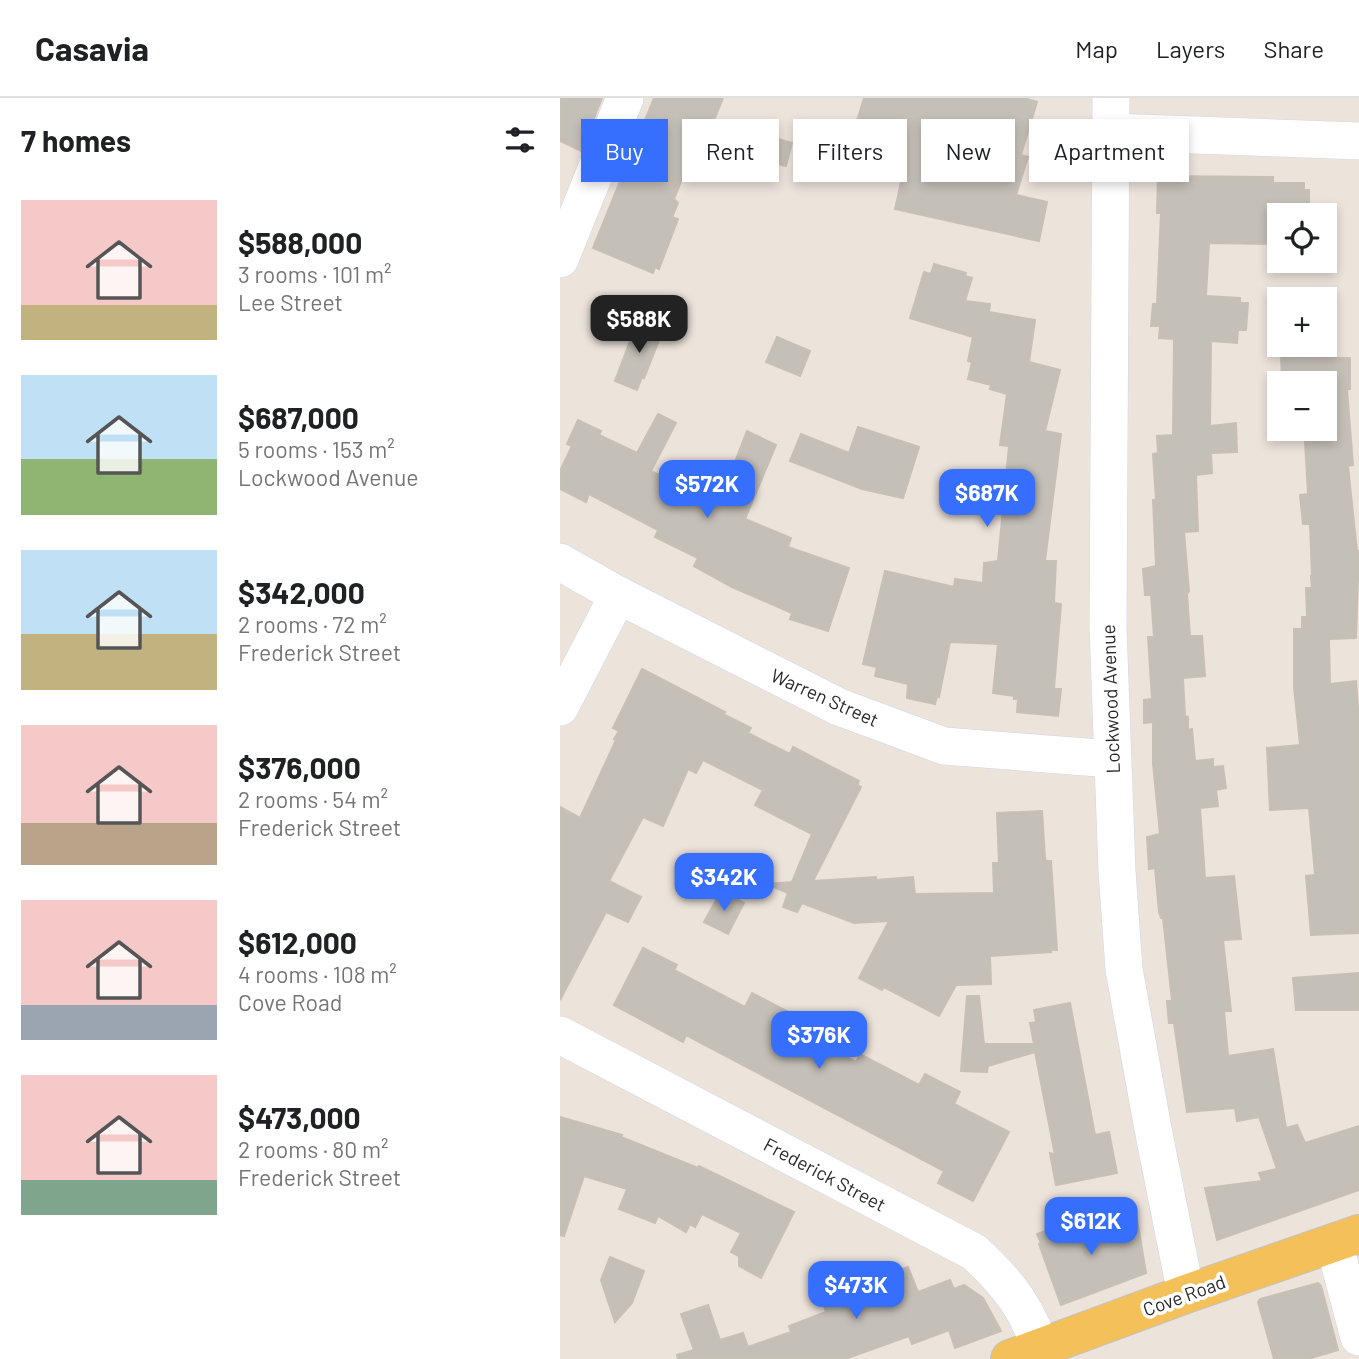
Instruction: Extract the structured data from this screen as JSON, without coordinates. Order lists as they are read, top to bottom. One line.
{"streets":{"main road":["Cove Road"],"street":["Warren Street","Lockwood Avenue","Frederick Street"]},"crossings":[["Warren Street","Lockwood Avenue"],["Lockwood Avenue","Cove Road"],["Frederick Street","Cove Road"]],"page":{"header":"Casavia","nav":["Map","Layers","Share"],"heading":"7 homes","chip":["Buy","Rent","Filters","New","Apartment"],"list":[{"name":"$588,000","note":"3 rooms · 101 m² · Lee Street"},{"name":"$687,000","note":"5 rooms · 153 m² · Lockwood Avenue"},{"name":"$342,000","note":"2 rooms · 72 m² · Frederick Street"},{"name":"$376,000","note":"2 rooms · 54 m² · Frederick Street"},{"name":"$612,000","note":"4 rooms · 108 m² · Cove Road"},{"name":"$473,000","note":"2 rooms · 80 m² · Frederick Street"}],"map_buttons":["+","−"],"price":["$588K","$572K","$687K","$342K","$376K","$612K","$473K"]}}
